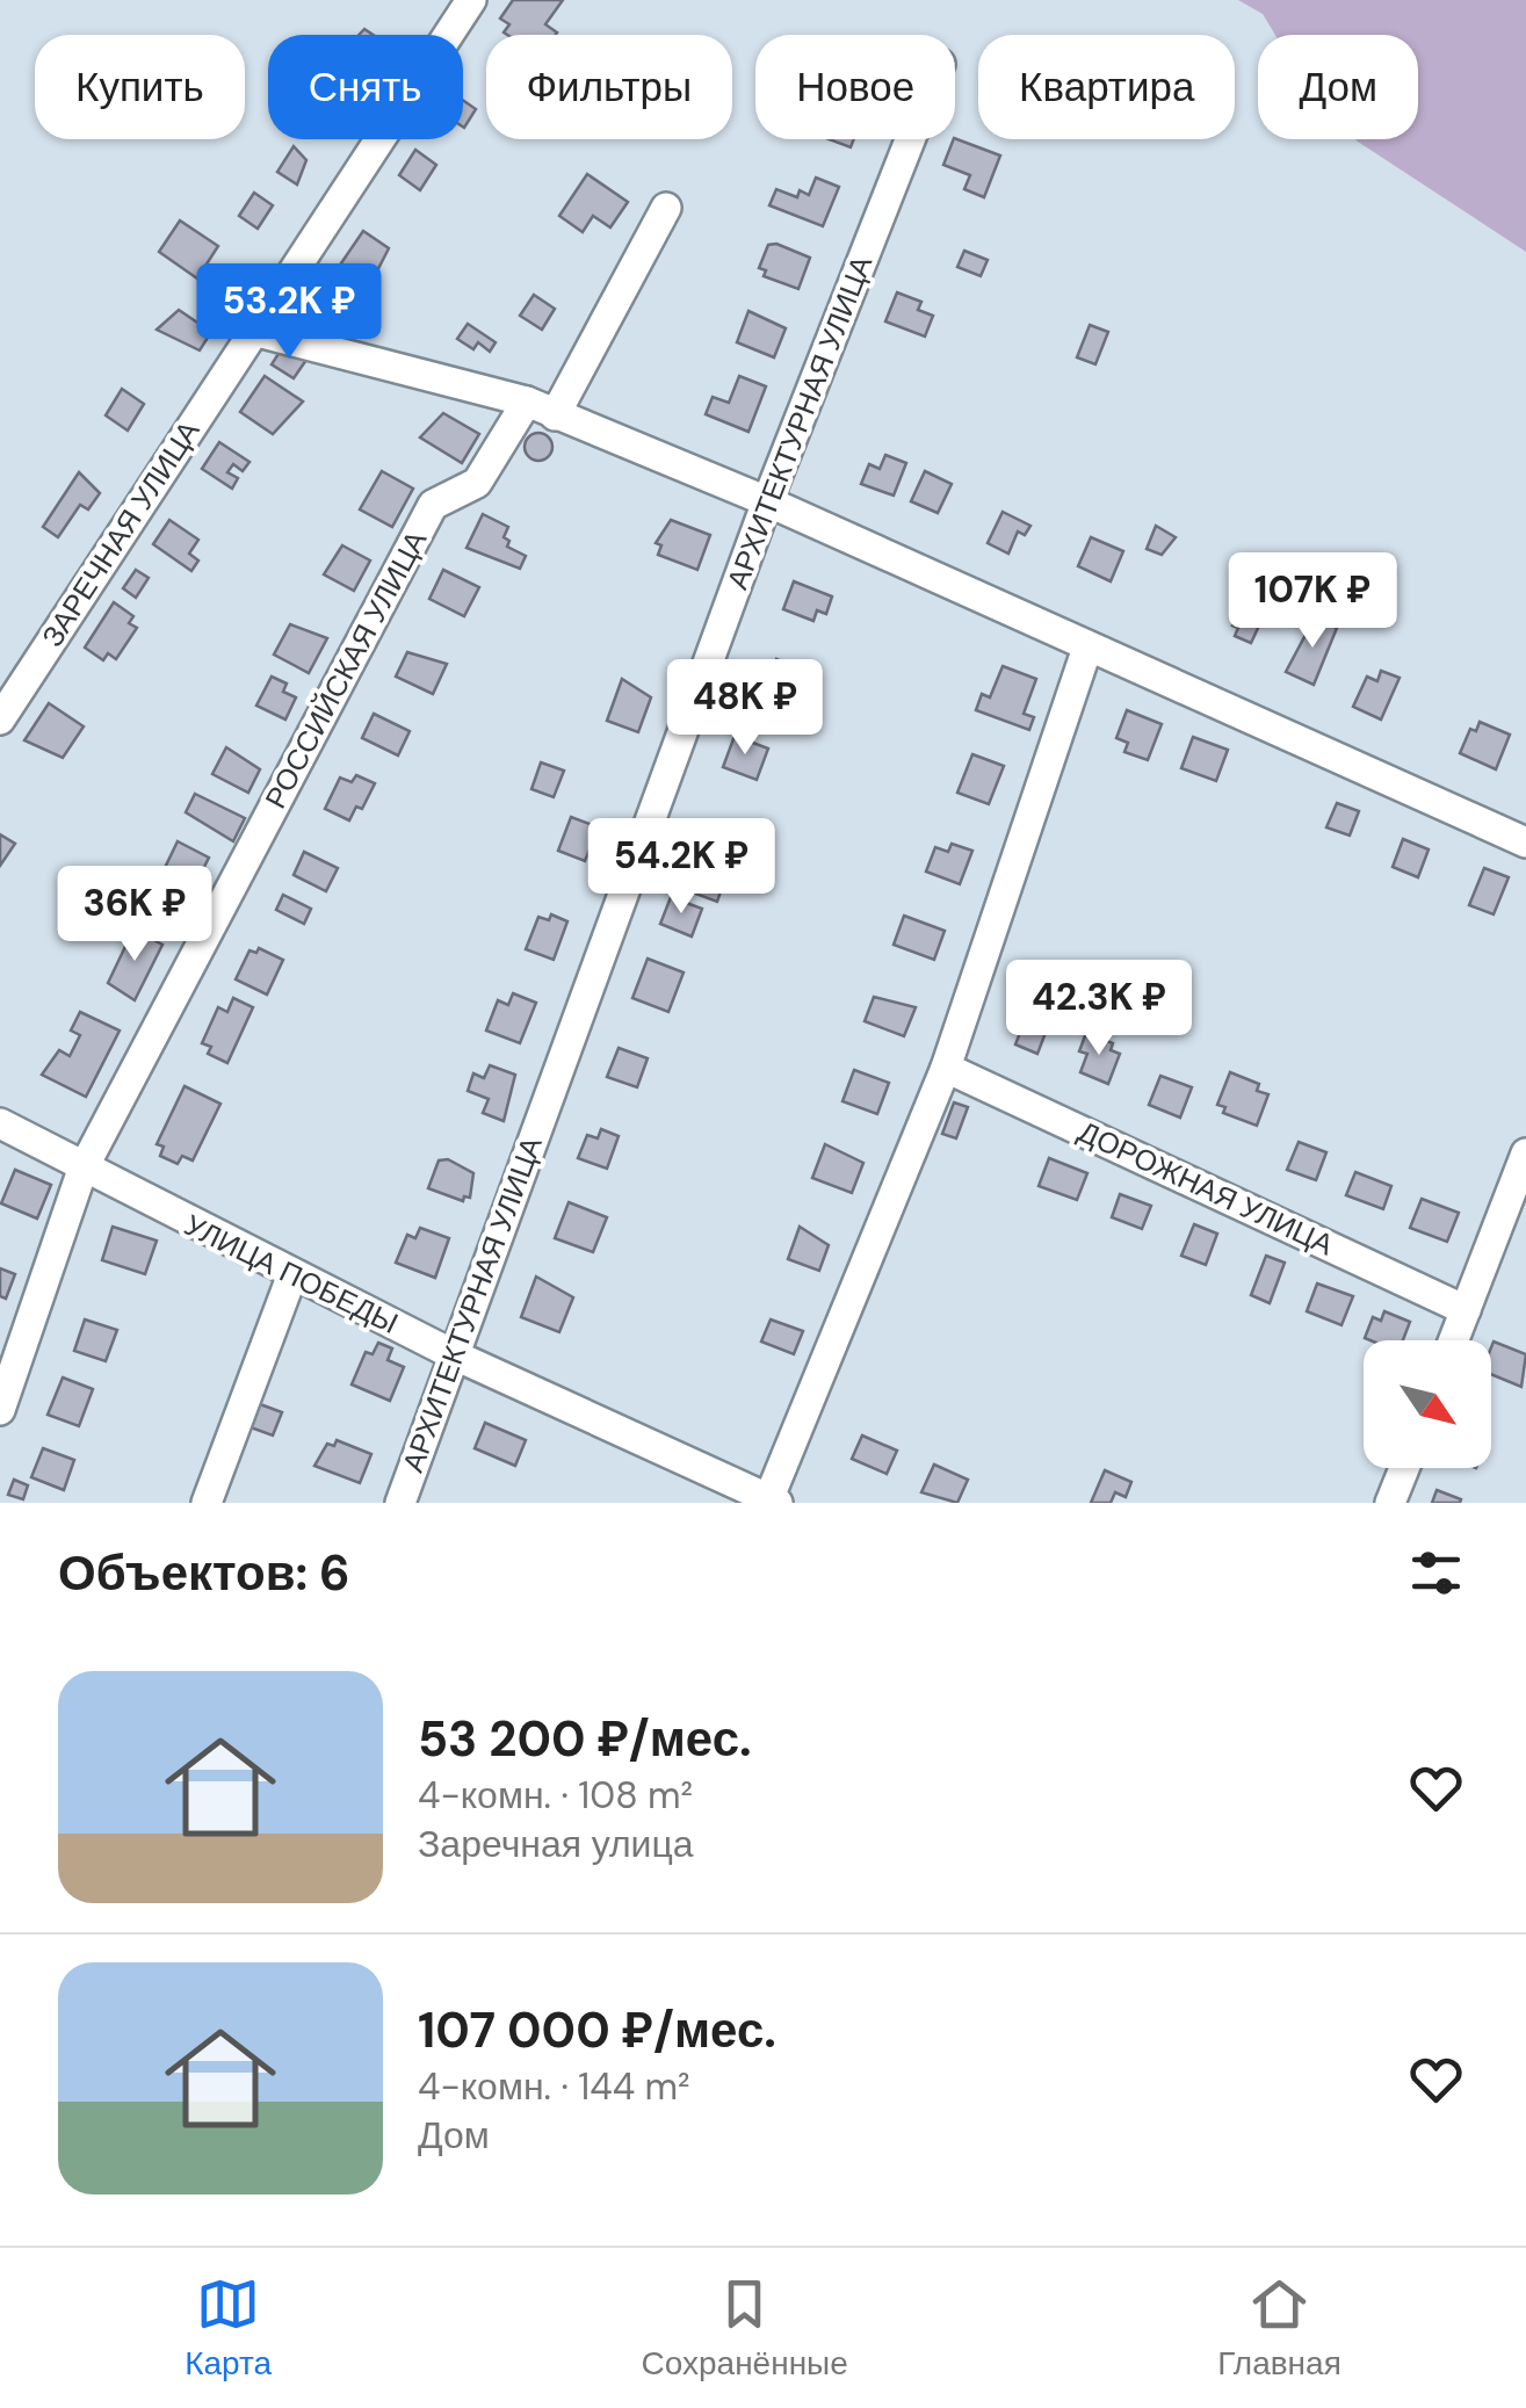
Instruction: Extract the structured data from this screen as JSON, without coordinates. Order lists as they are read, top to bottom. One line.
{"streets":{"street":["АРХИТЕКТУРНАЯ УЛИЦА","ЗАРЕЧНАЯ УЛИЦА","РОССИЙСКАЯ УЛИЦА","ДОРОЖНАЯ УЛИЦА","УЛИЦА ПОБЕДЫ"]},"crossings":[["АРХИТЕКТУРНАЯ УЛИЦА","УЛИЦА ПОБЕДЫ"],["РОССИЙСКАЯ УЛИЦА","УЛИЦА ПОБЕДЫ"]],"north":"bottom right","page":{"chip":["Купить","Снять","Фильтры","Новое","Квартира","Дом"],"price":["53.2K ₽","107K ₽","48K ₽","54.2K ₽","36K ₽","42.3K ₽"],"heading":"Объектов: 6","list":[{"name":"53 200 ₽/мес.","note":"4-комн. · 108 m² · Заречная улица"},{"name":"107 000 ₽/мес.","note":"4-комн. · 144 m² · Дом"}],"tabs":["Карта","Сохранённые","Главная"]}}
